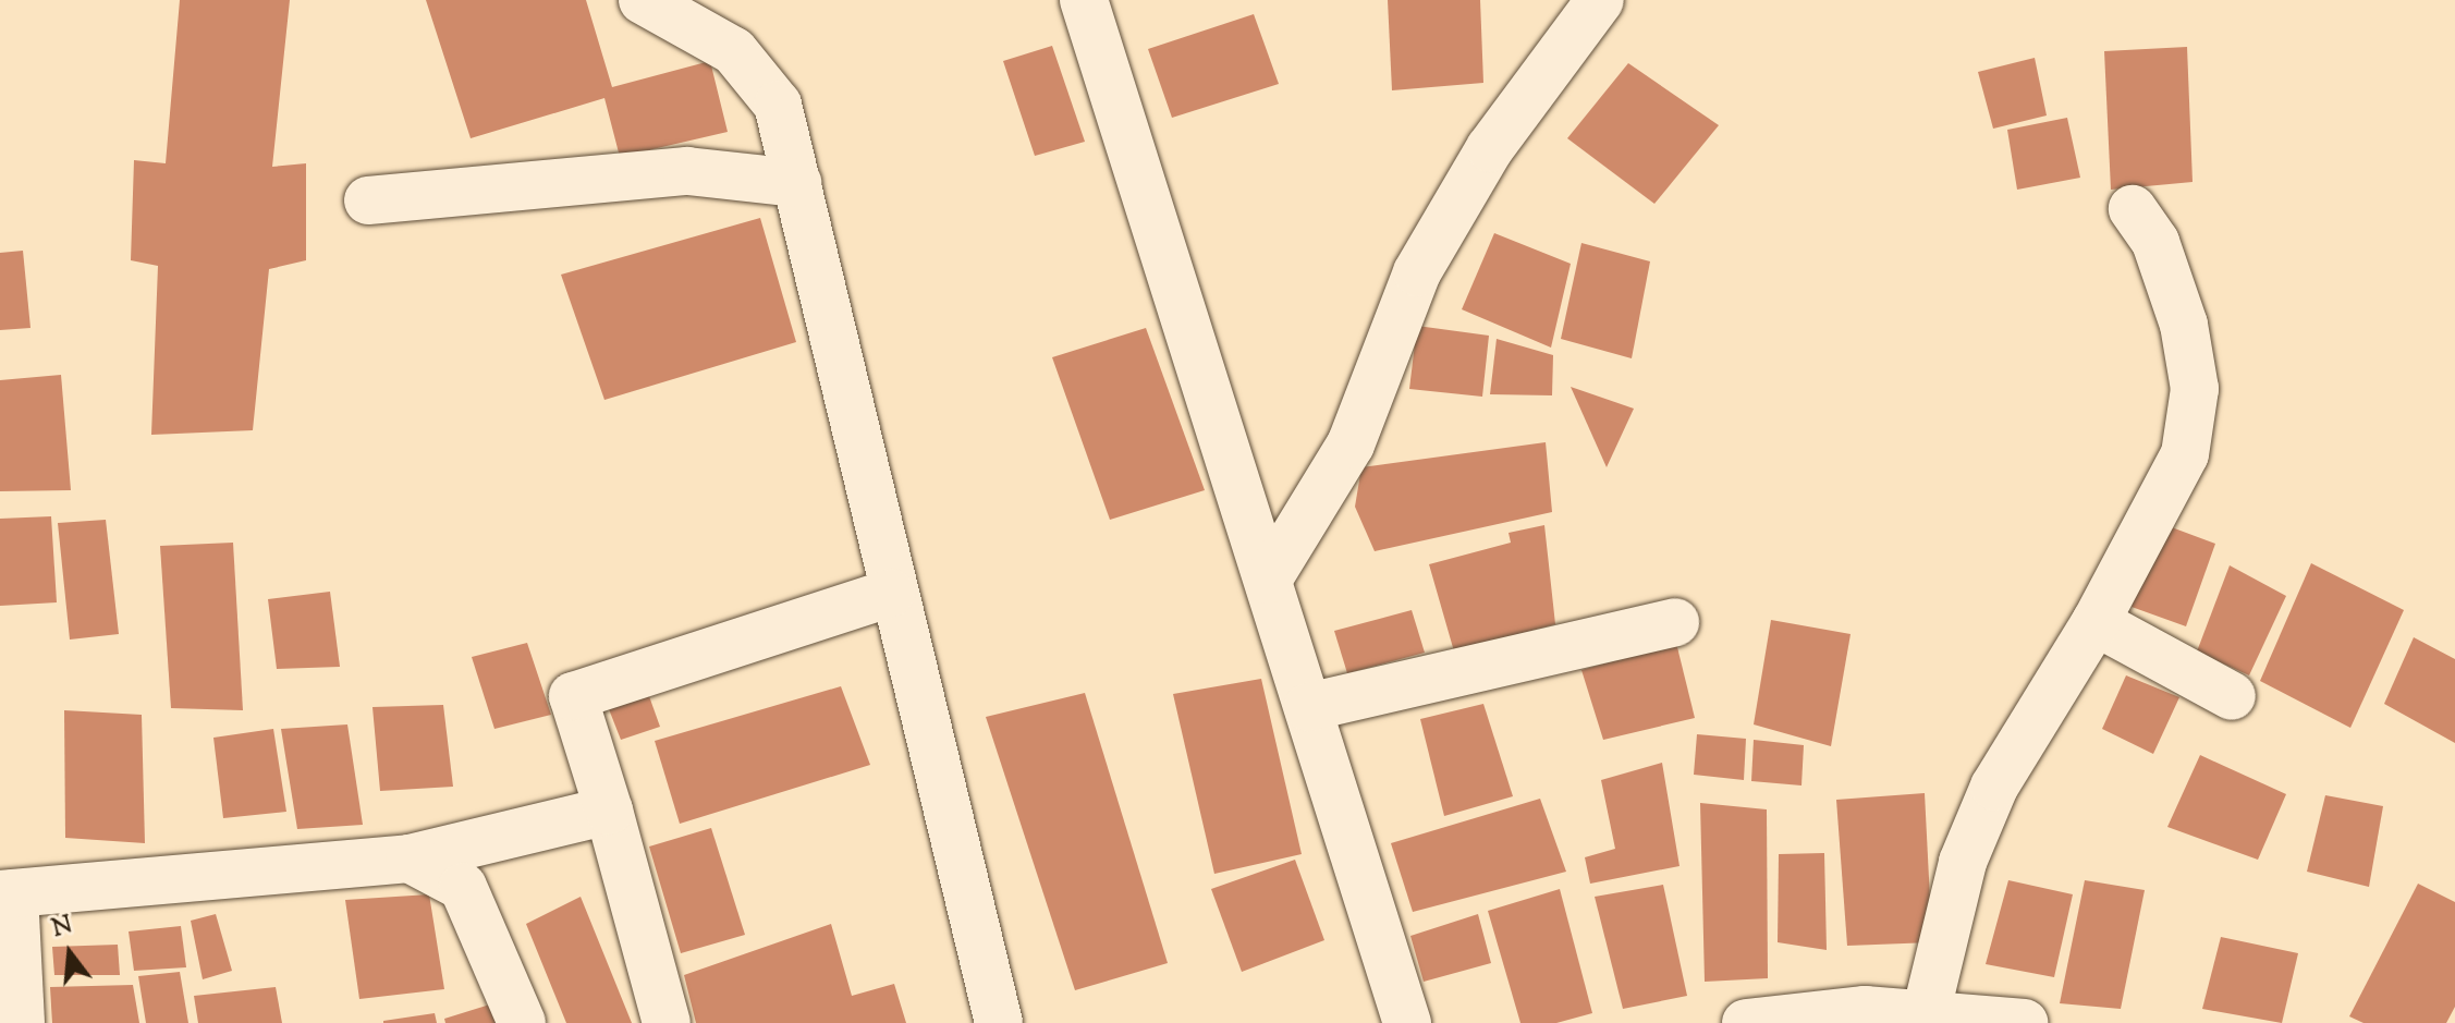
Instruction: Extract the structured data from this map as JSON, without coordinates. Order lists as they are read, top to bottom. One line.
{"north":"top"}
